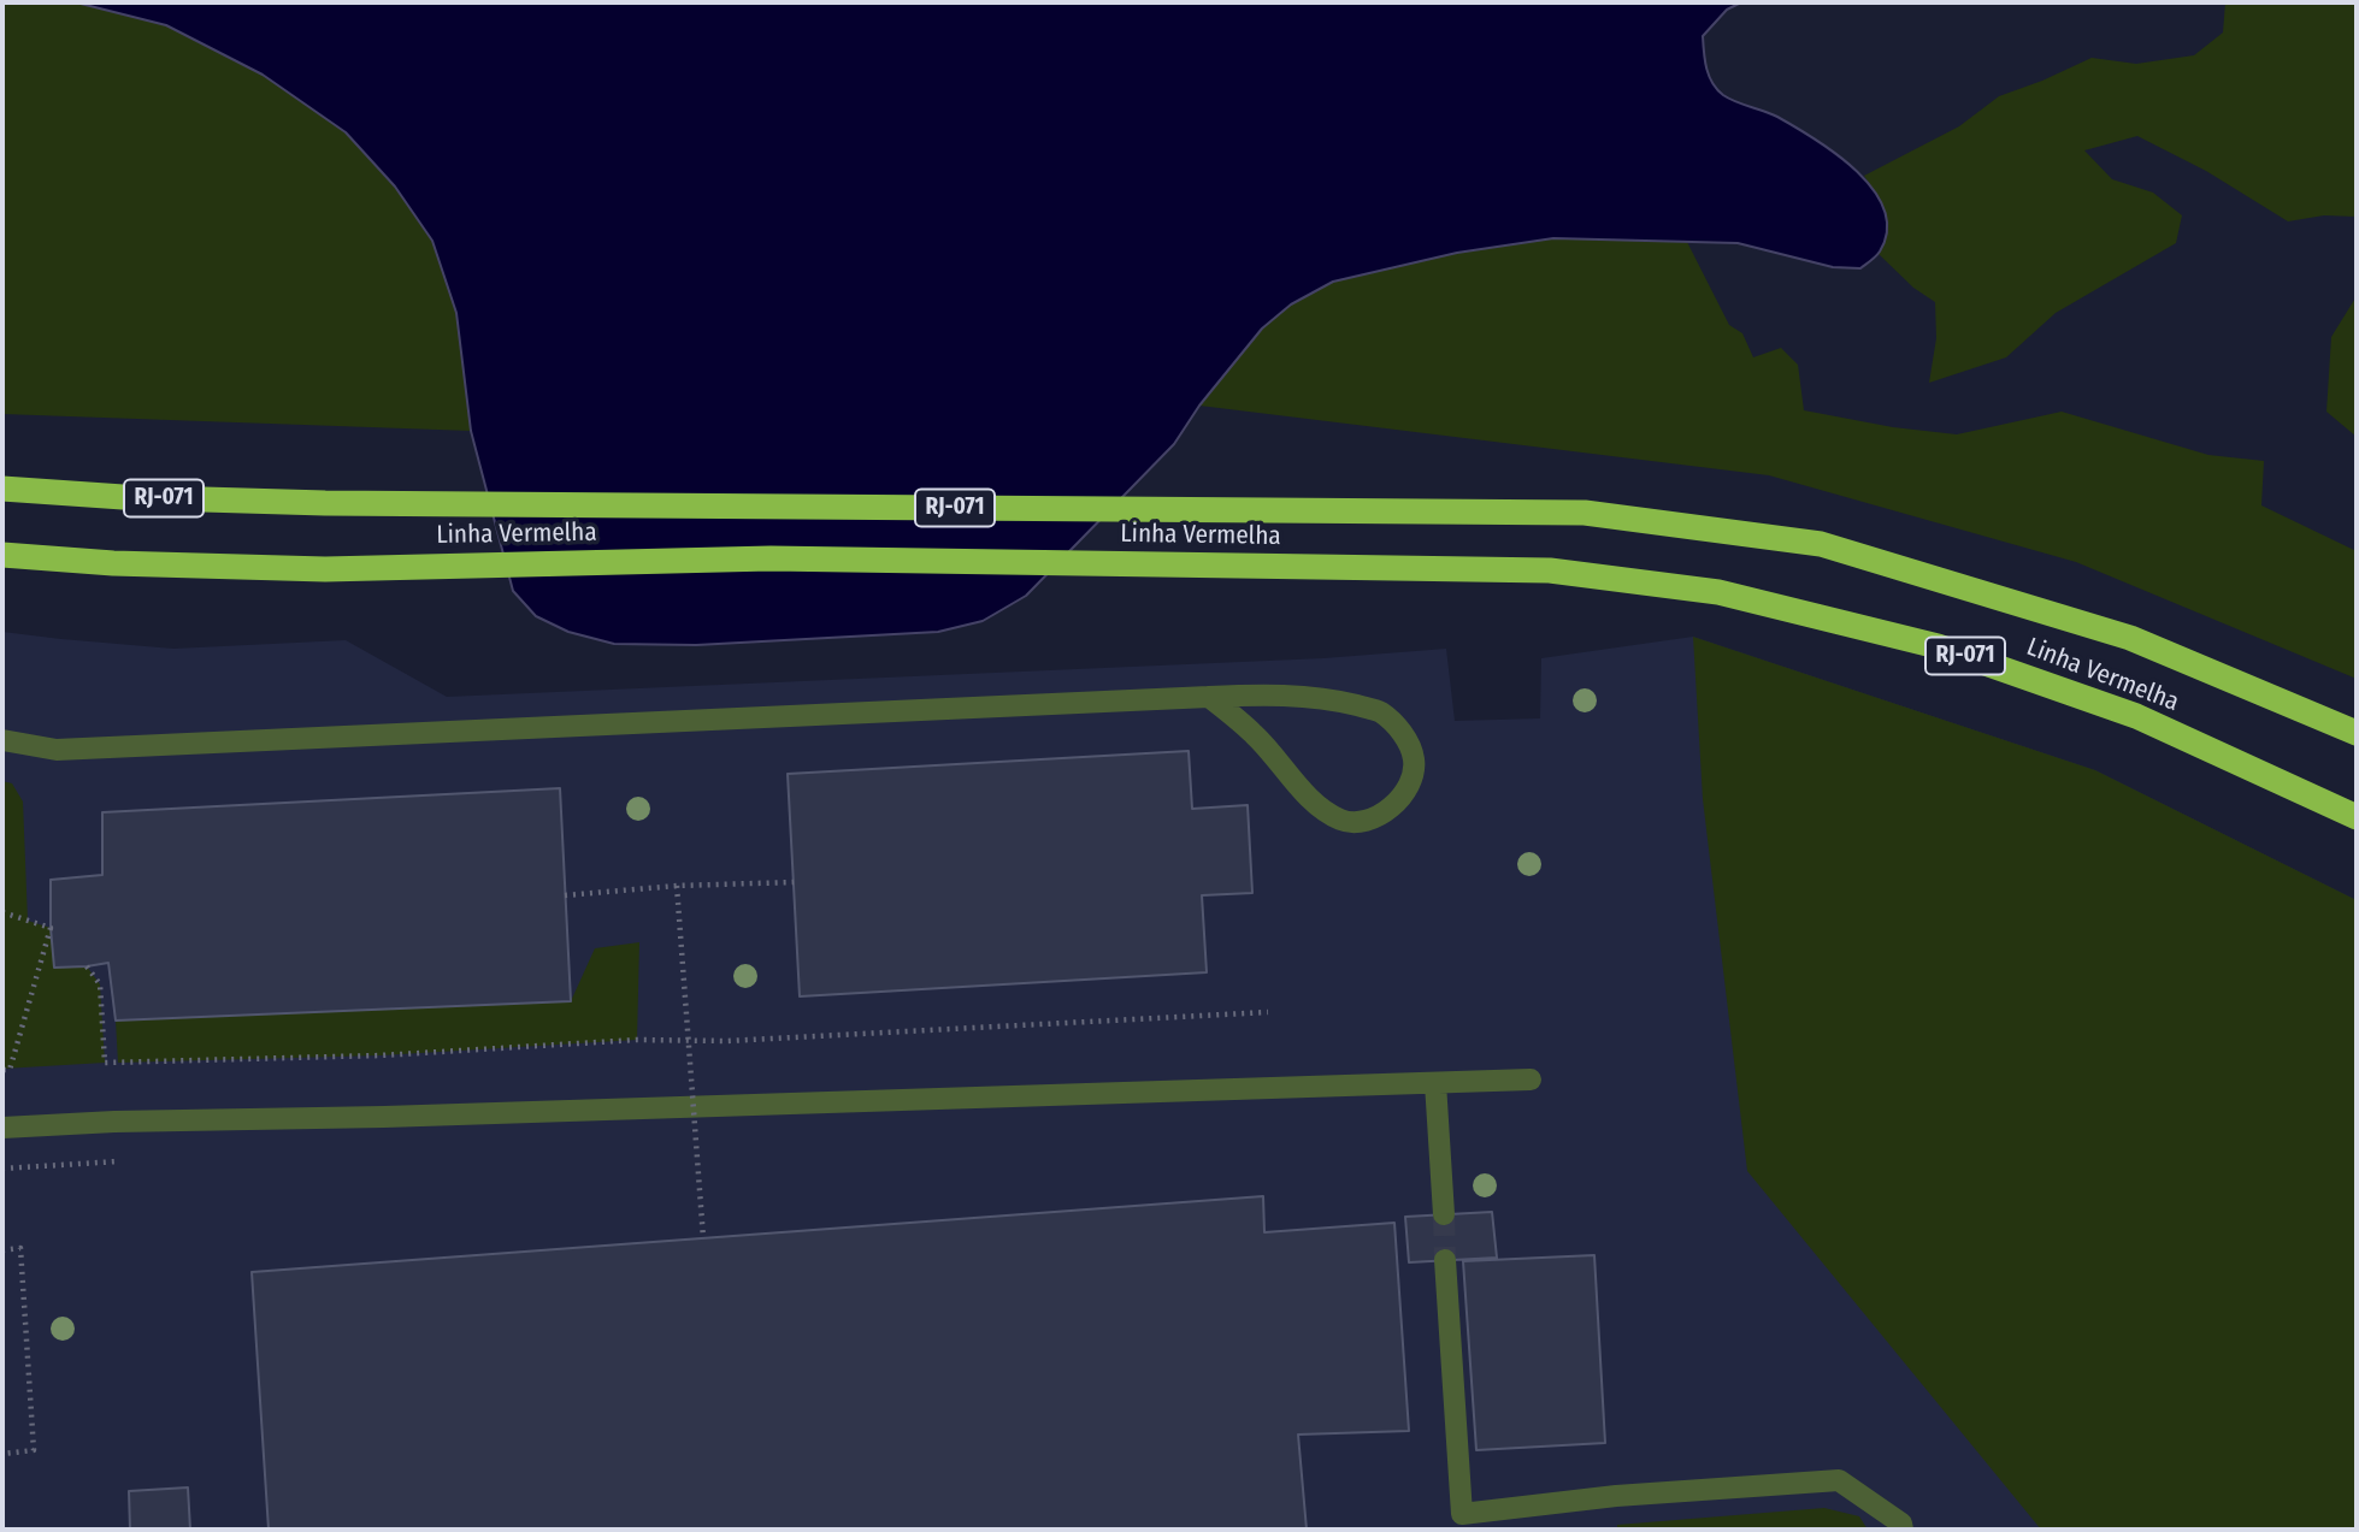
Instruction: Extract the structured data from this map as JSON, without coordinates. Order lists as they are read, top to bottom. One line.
{"streets":{"highway":["RJ-071","Linha Vermelha"]}}
